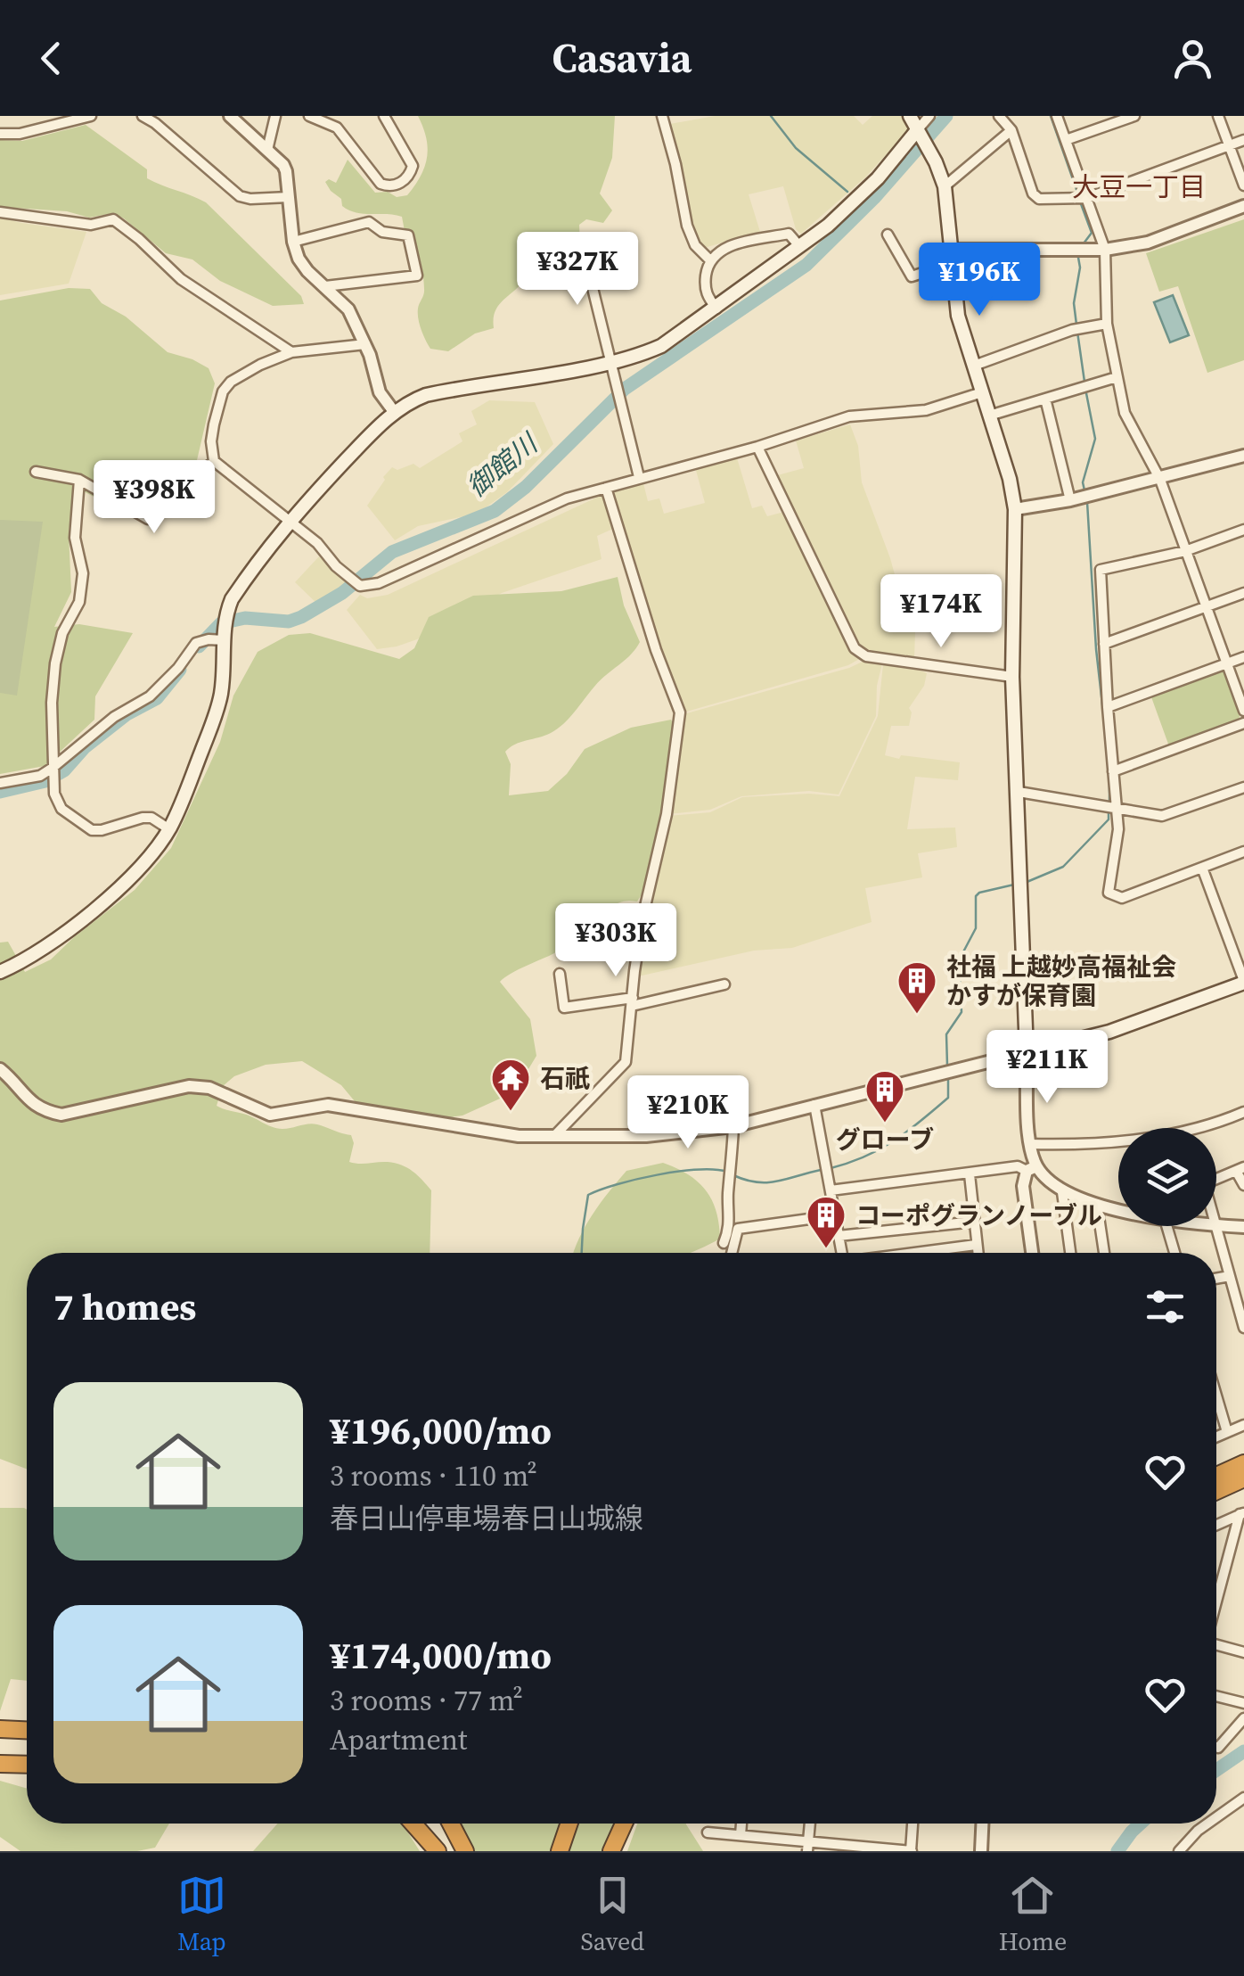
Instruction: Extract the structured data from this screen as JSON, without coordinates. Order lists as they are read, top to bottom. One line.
{"districts":["大豆一丁目"],"water":["御館川"],"places":{"building":["社福 上越妙高福祉会 かすが保育園","グローブ","コーポグランノーブル"],"temple":["石祇"]},"page":{"header":"Casavia","price":["¥327K","¥196K","¥398K","¥174K","¥303K","¥211K","¥210K"],"heading":"7 homes","list":[{"name":"¥196,000/mo","note":"3 rooms · 110 m² · 春日山停車場春日山城線"},{"name":"¥174,000/mo","note":"3 rooms · 77 m² · Apartment"}],"tabs":["Map","Saved","Home"]}}
